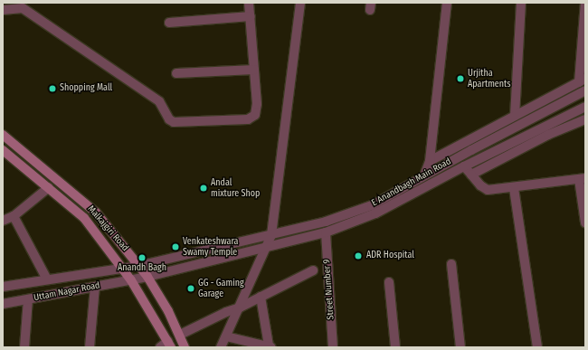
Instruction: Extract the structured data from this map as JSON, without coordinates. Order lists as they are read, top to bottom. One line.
{"streets":{"main road":["Malkajgiri Road"],"street":["E Anandbagh Main Road","Street Number 9","Uttam Nagar Road"]},"crossings":[["E Anandbagh Main Road","Malkajgiri Road"],["E Anandbagh Main Road","Street Number 9"],["E Anandbagh Main Road","Uttam Nagar Road"],["Malkajgiri Road","Uttam Nagar Road"]],"places":["Urjitha Apartments","Shopping Mall","Andal mixture Shop","Venkateshwara Swamy Temple","ADR Hospital","Anandh Bagh","GG - Gaming Garage"]}
